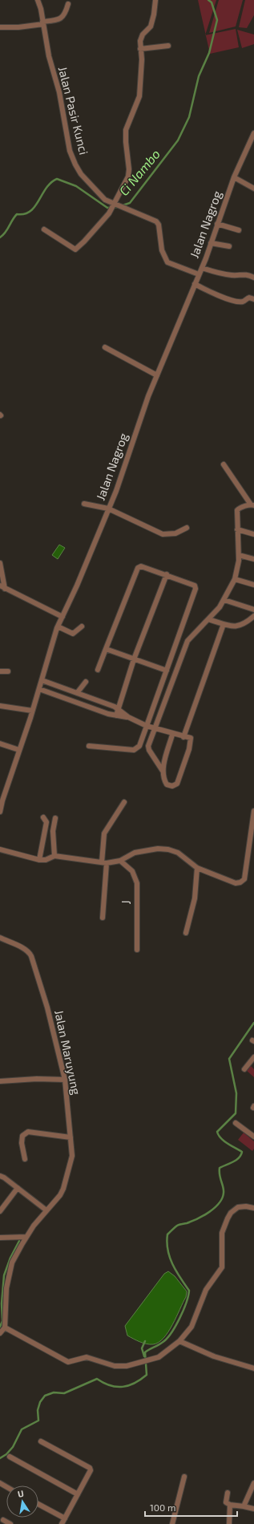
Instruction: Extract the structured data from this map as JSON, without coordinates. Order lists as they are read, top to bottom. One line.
{"streets":{"street":["Jalan Pasir Kunci","Jalan Nagrog","J","Jalan Maruyung"]},"crossings":[["Jalan Pasir Kunci","Jalan Nagrog"]],"water":["Ci Nambo"],"scale_bar":"100 m","north":"top"}
